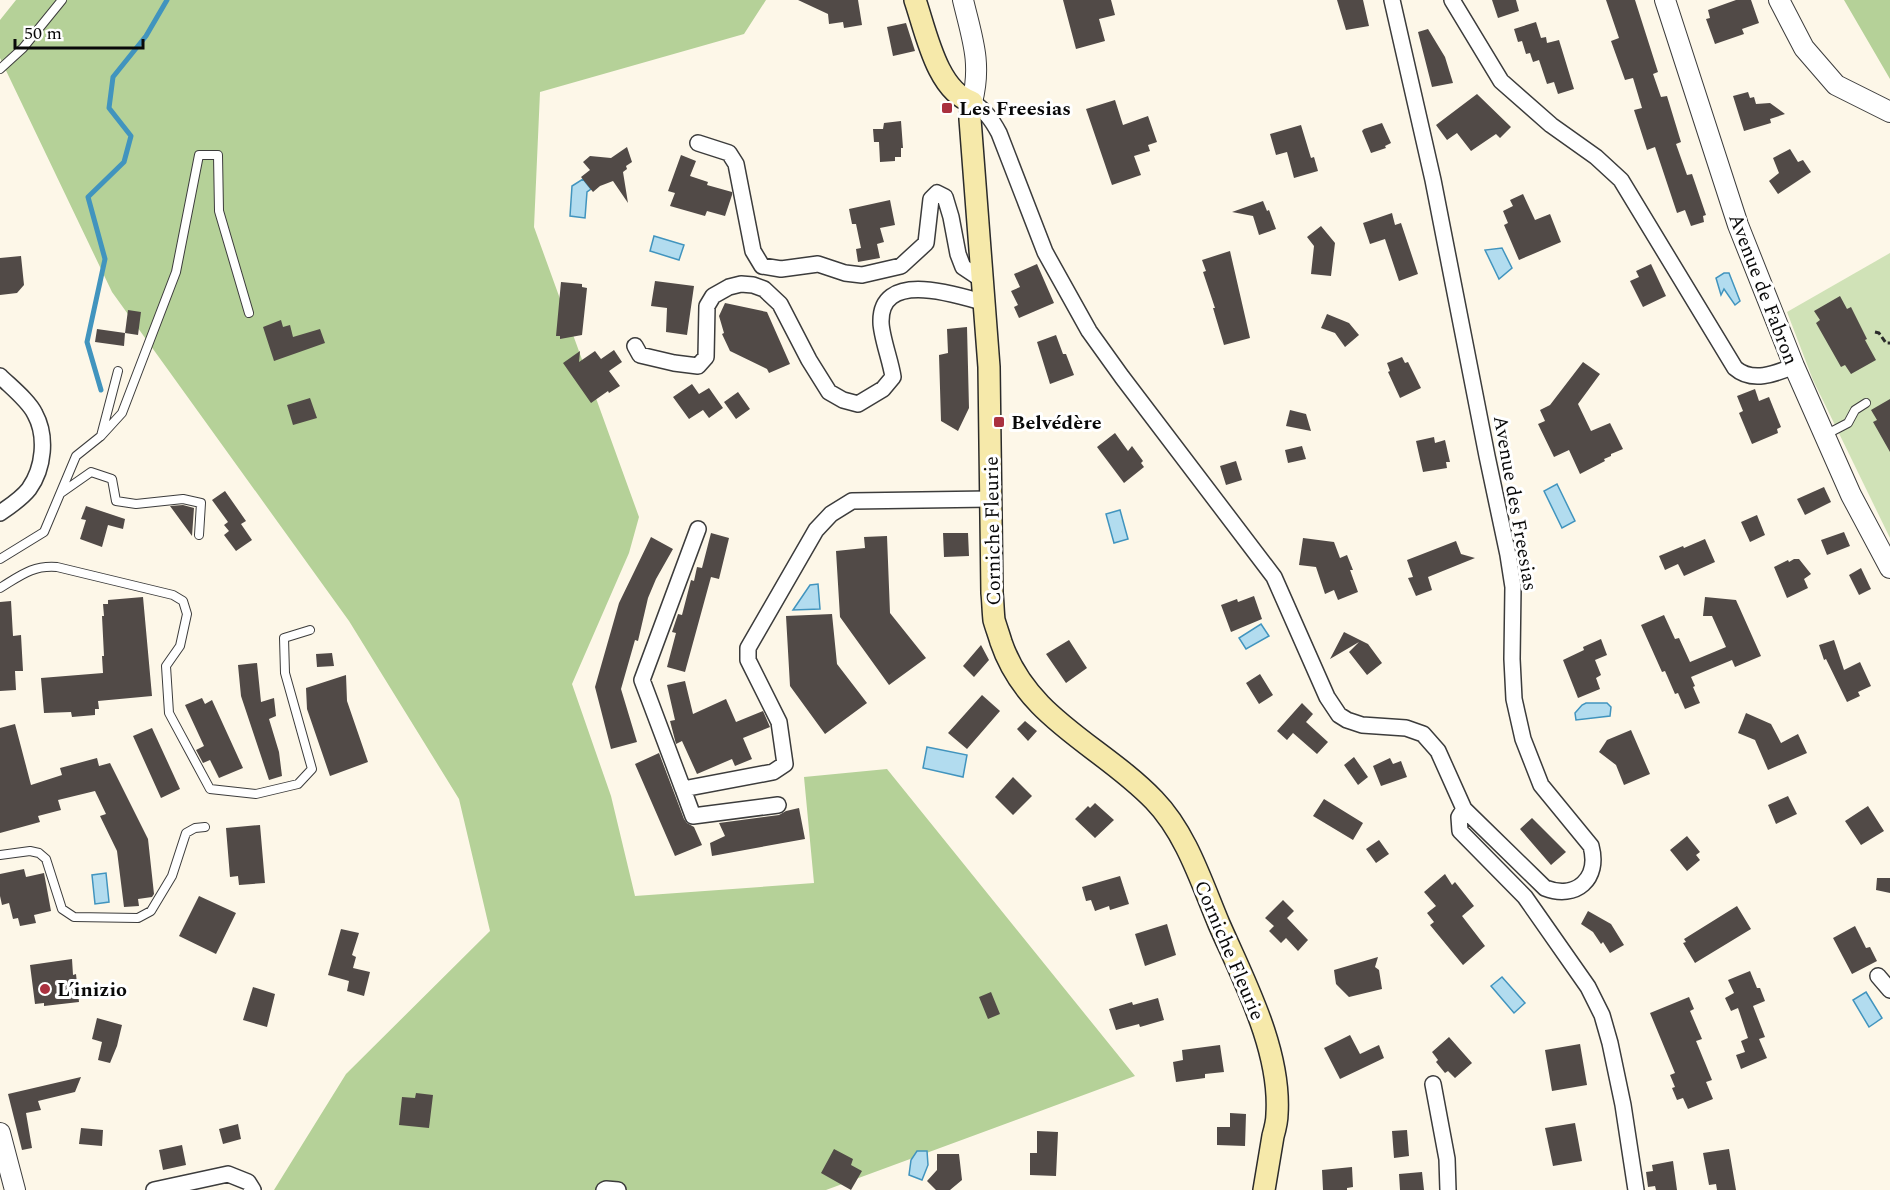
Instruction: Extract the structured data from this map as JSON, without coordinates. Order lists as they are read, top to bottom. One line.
{"streets":{"main road":["Corniche Fleurie"],"street":["Avenue de Fabron","Avenue des Freesias"]},"crossings":[["Avenue des Freesias","Corniche Fleurie"]],"places":{"transit":["Les Freesias","Belvédère"],"other":["L’inizio"]},"scale_bar":"50 m"}
